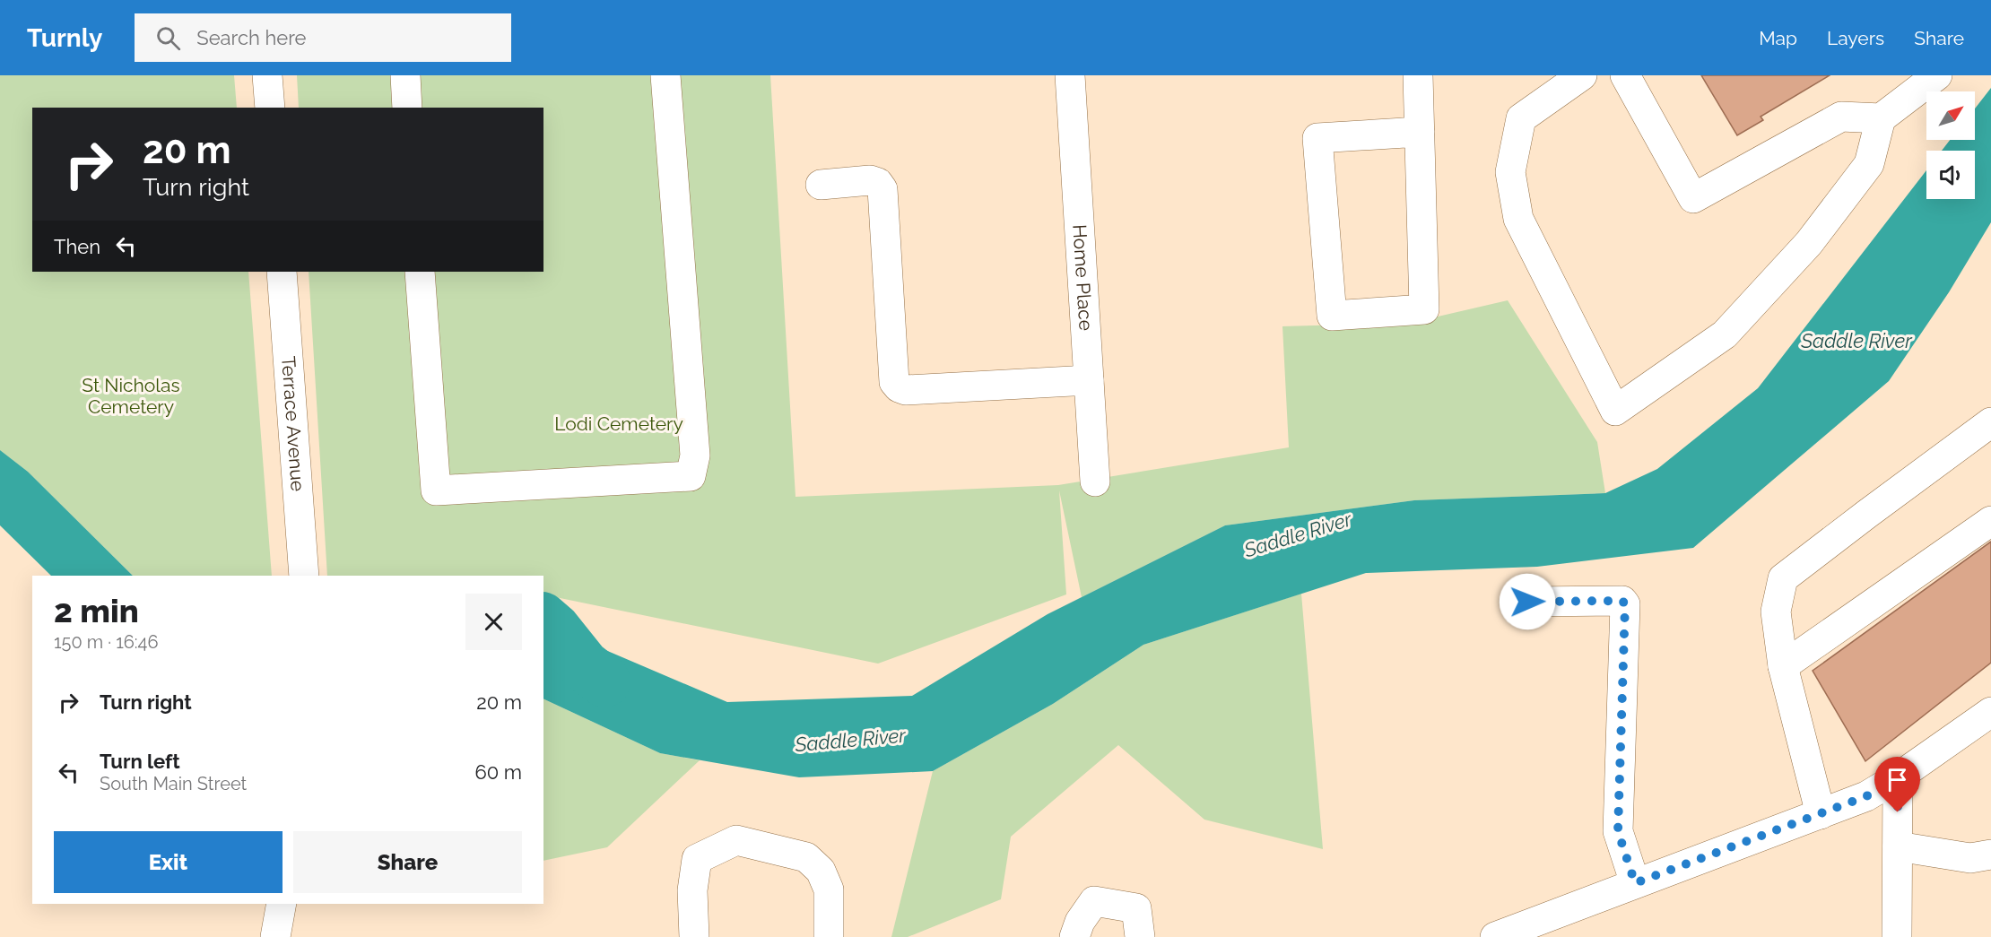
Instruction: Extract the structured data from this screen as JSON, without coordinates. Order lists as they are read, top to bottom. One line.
{"streets":{"street":["Home Place","Terrace Avenue"]},"water":["Saddle River"],"parks":["St Nicholas Cemetery","Lodi Cemetery"],"north":"top right","page":{"header":"Turnly","search":"Search here","nav":["Map","Layers","Share"],"turn":["20 m","Turn right"],"then":"Then","heading":["2 min","150 m · 16:46"],"list":[{"name":"Turn right","value":"20 m"},{"name":"Turn left","note":"South Main Street","value":"60 m"}],"buttons":["Exit","Share"]}}
